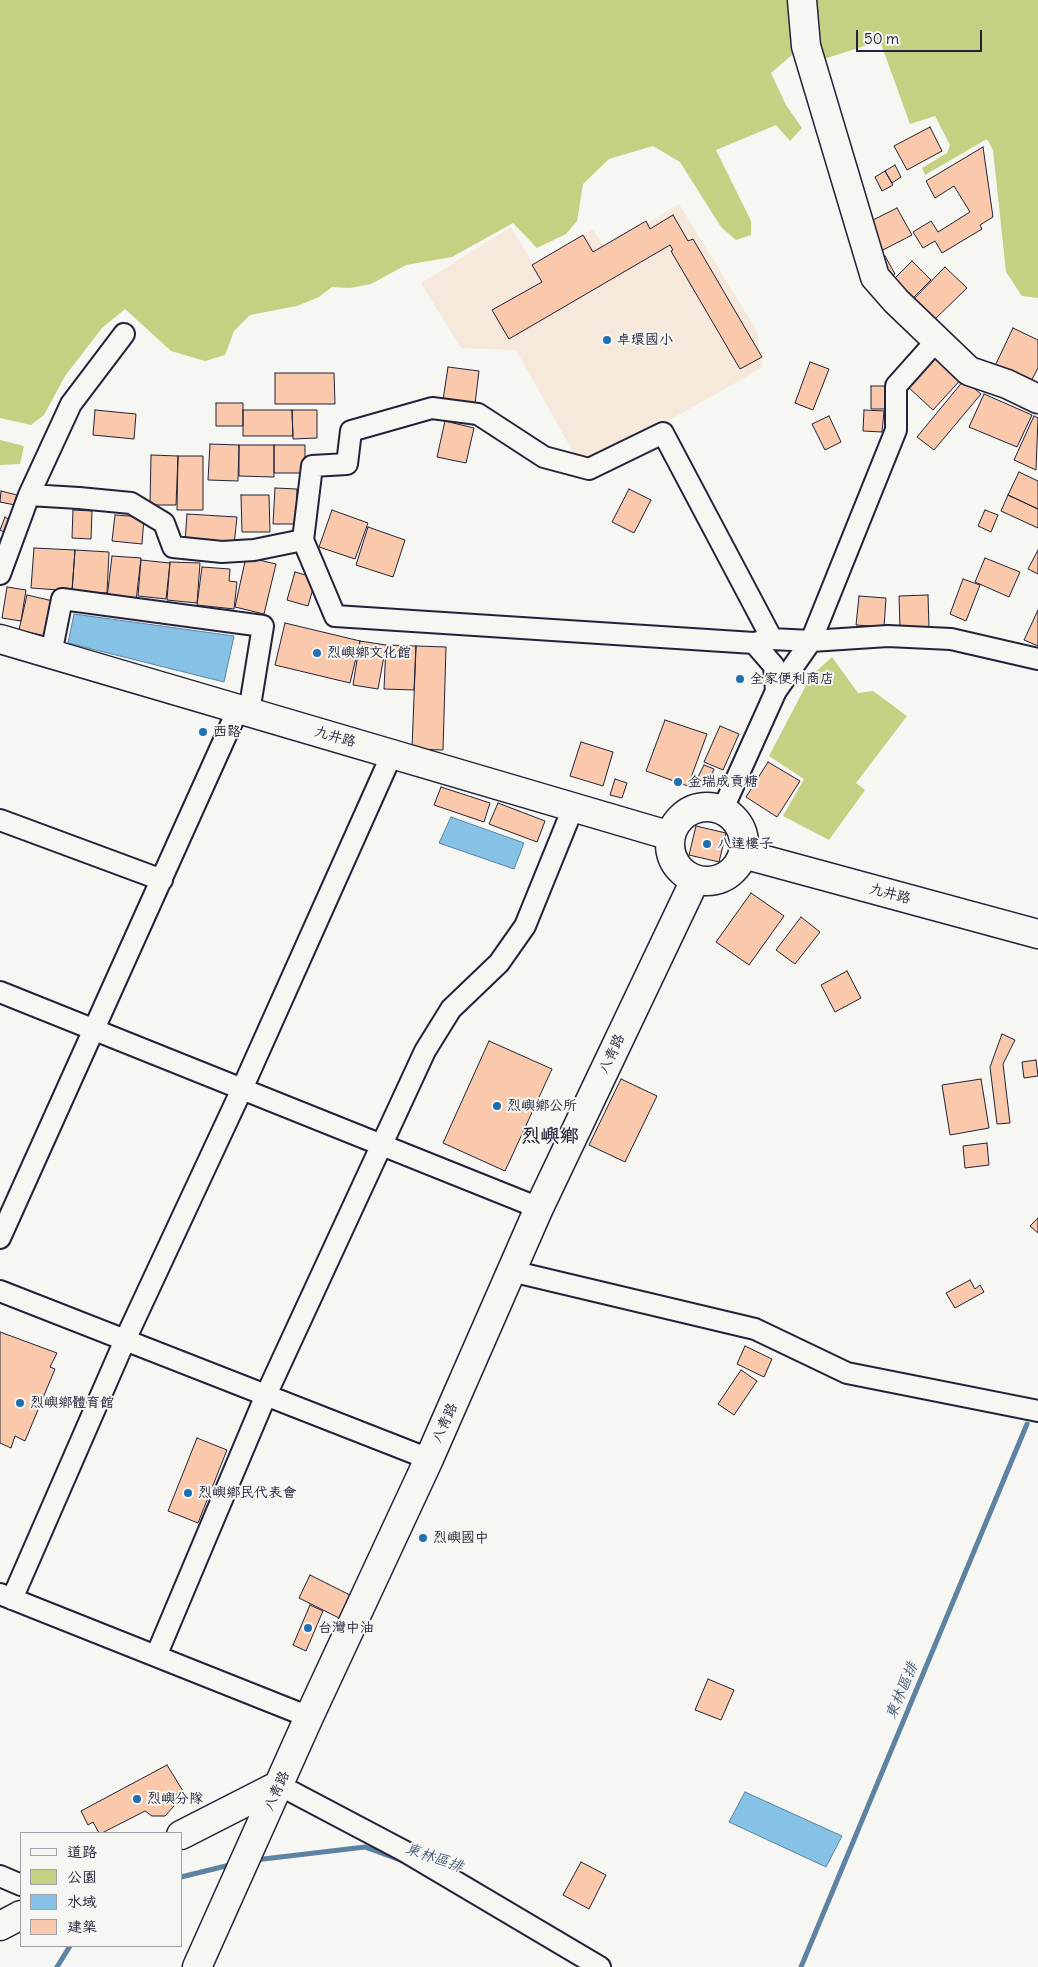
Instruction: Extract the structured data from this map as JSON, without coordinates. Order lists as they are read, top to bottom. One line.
{"streets":{"main road":["九井路","八青路"]},"crossings":[["九井路","八青路"]],"districts":["烈嶼鄉"],"water":["東林區排"],"places":["卓環國小","烈嶼鄉文化館","全家便利商店","西路","金瑞成貢糖","八達樓子","烈嶼鄉公所","烈嶼鄉體育館","烈嶼鄉民代表會","烈嶼國中","台灣中油","烈嶼分隊"],"legend":["道路","公園","水域","建築"],"scale_bar":"50 m"}
